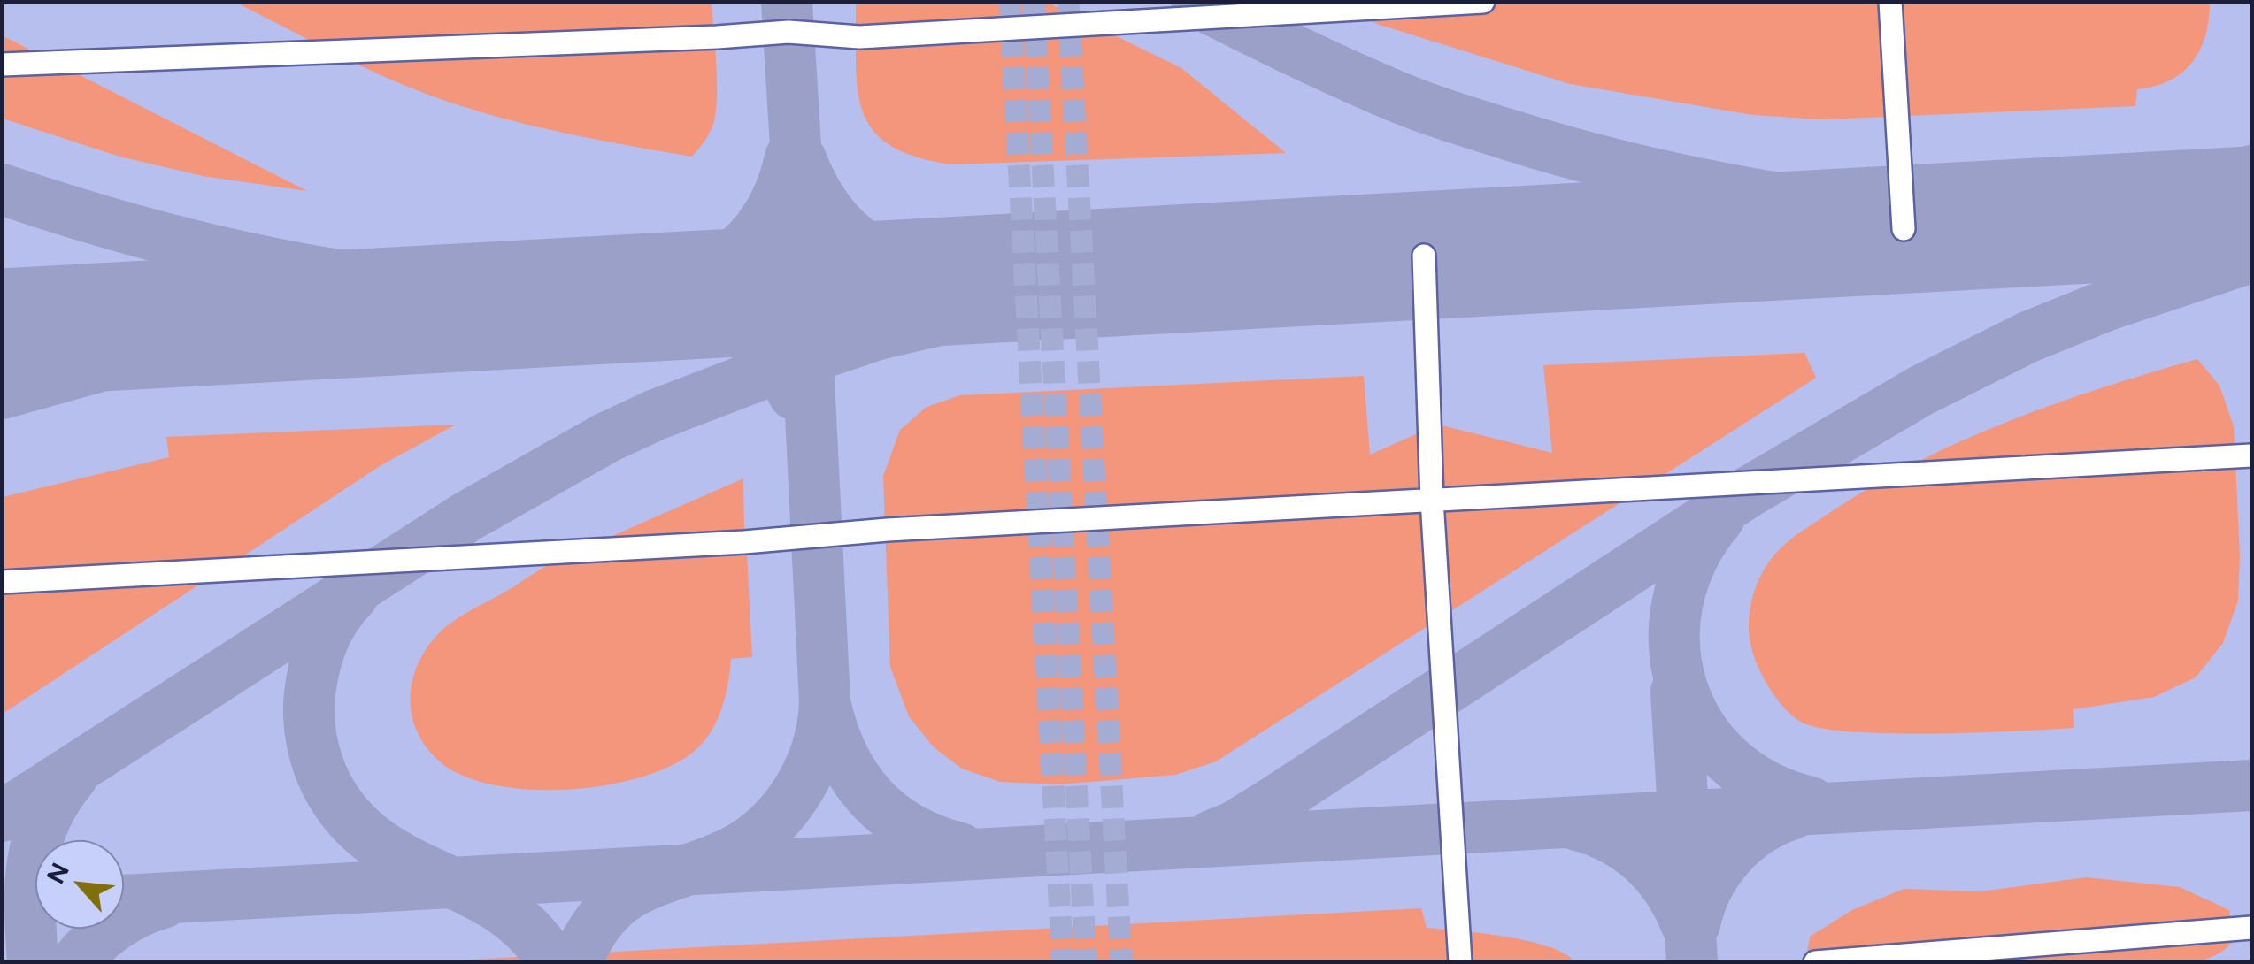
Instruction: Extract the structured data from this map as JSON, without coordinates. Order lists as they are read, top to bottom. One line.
{"north":"top left"}
